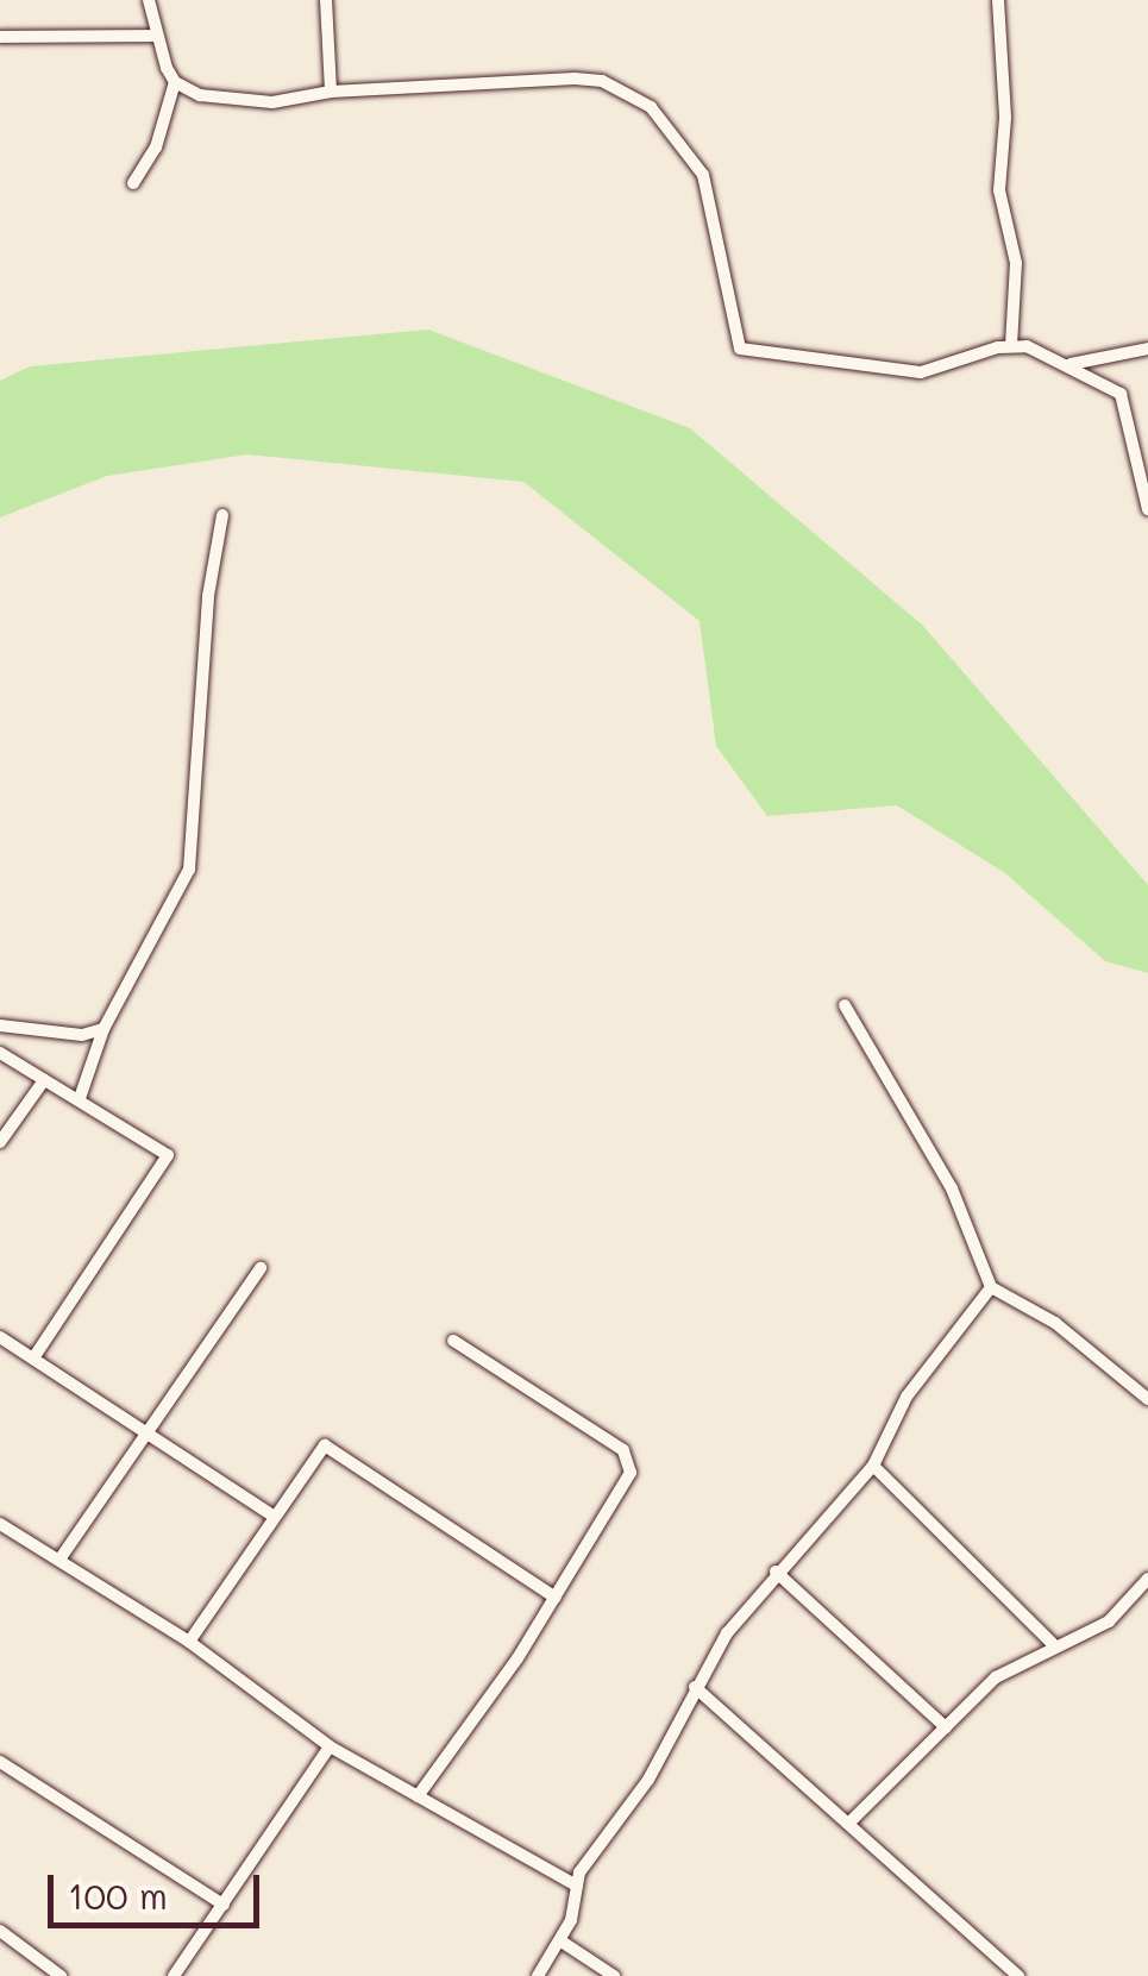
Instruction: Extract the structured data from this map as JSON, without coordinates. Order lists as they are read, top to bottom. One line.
{"scale_bar":"100 m"}
